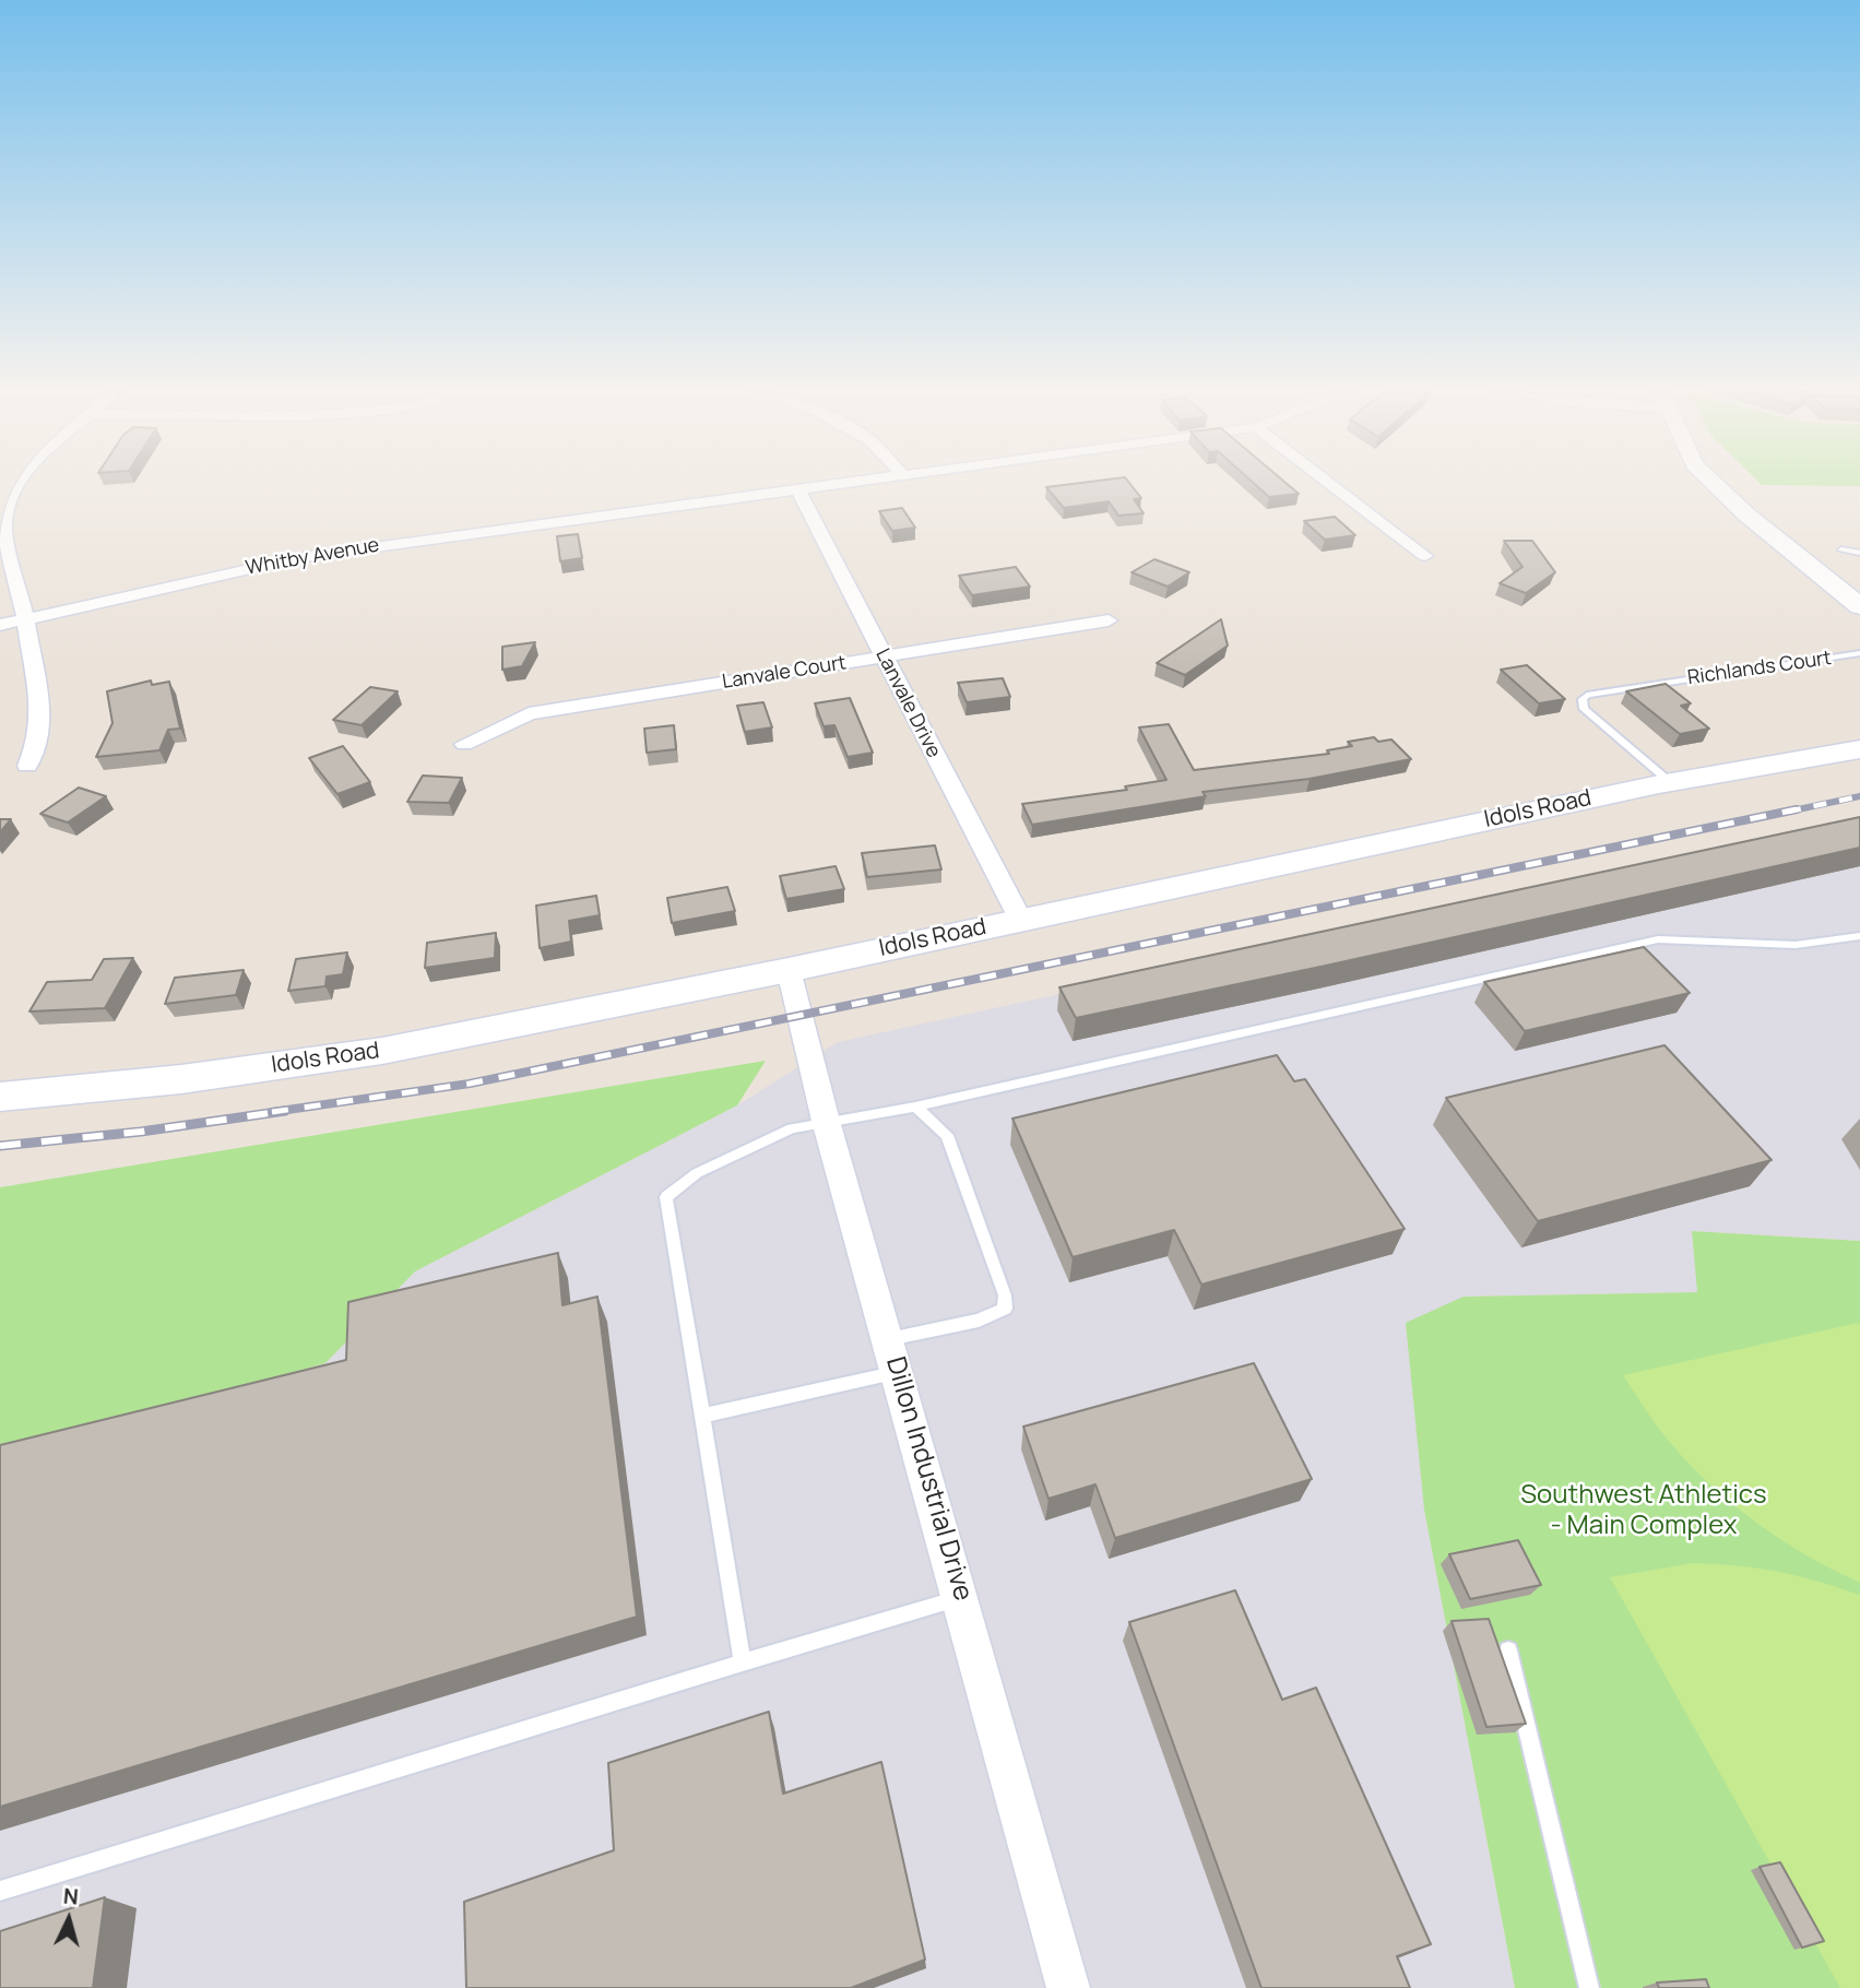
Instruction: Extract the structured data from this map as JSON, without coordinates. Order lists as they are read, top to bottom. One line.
{"streets":{"street":["Whitby Avenue","Lanvale Court","Lanvale Drive","Idols Road","Dillon Industrial Drive"],"lane":["Richlands Court"]},"crossings":[["Whitby Avenue","Lanvale Drive"],["Richlands Court","Idols Road"],["Lanvale Court","Lanvale Drive"],["Lanvale Drive","Idols Road"],["Idols Road","Dillon Industrial Drive"]],"parks":["Southwest Athletics - Main Complex"],"north":"top"}
